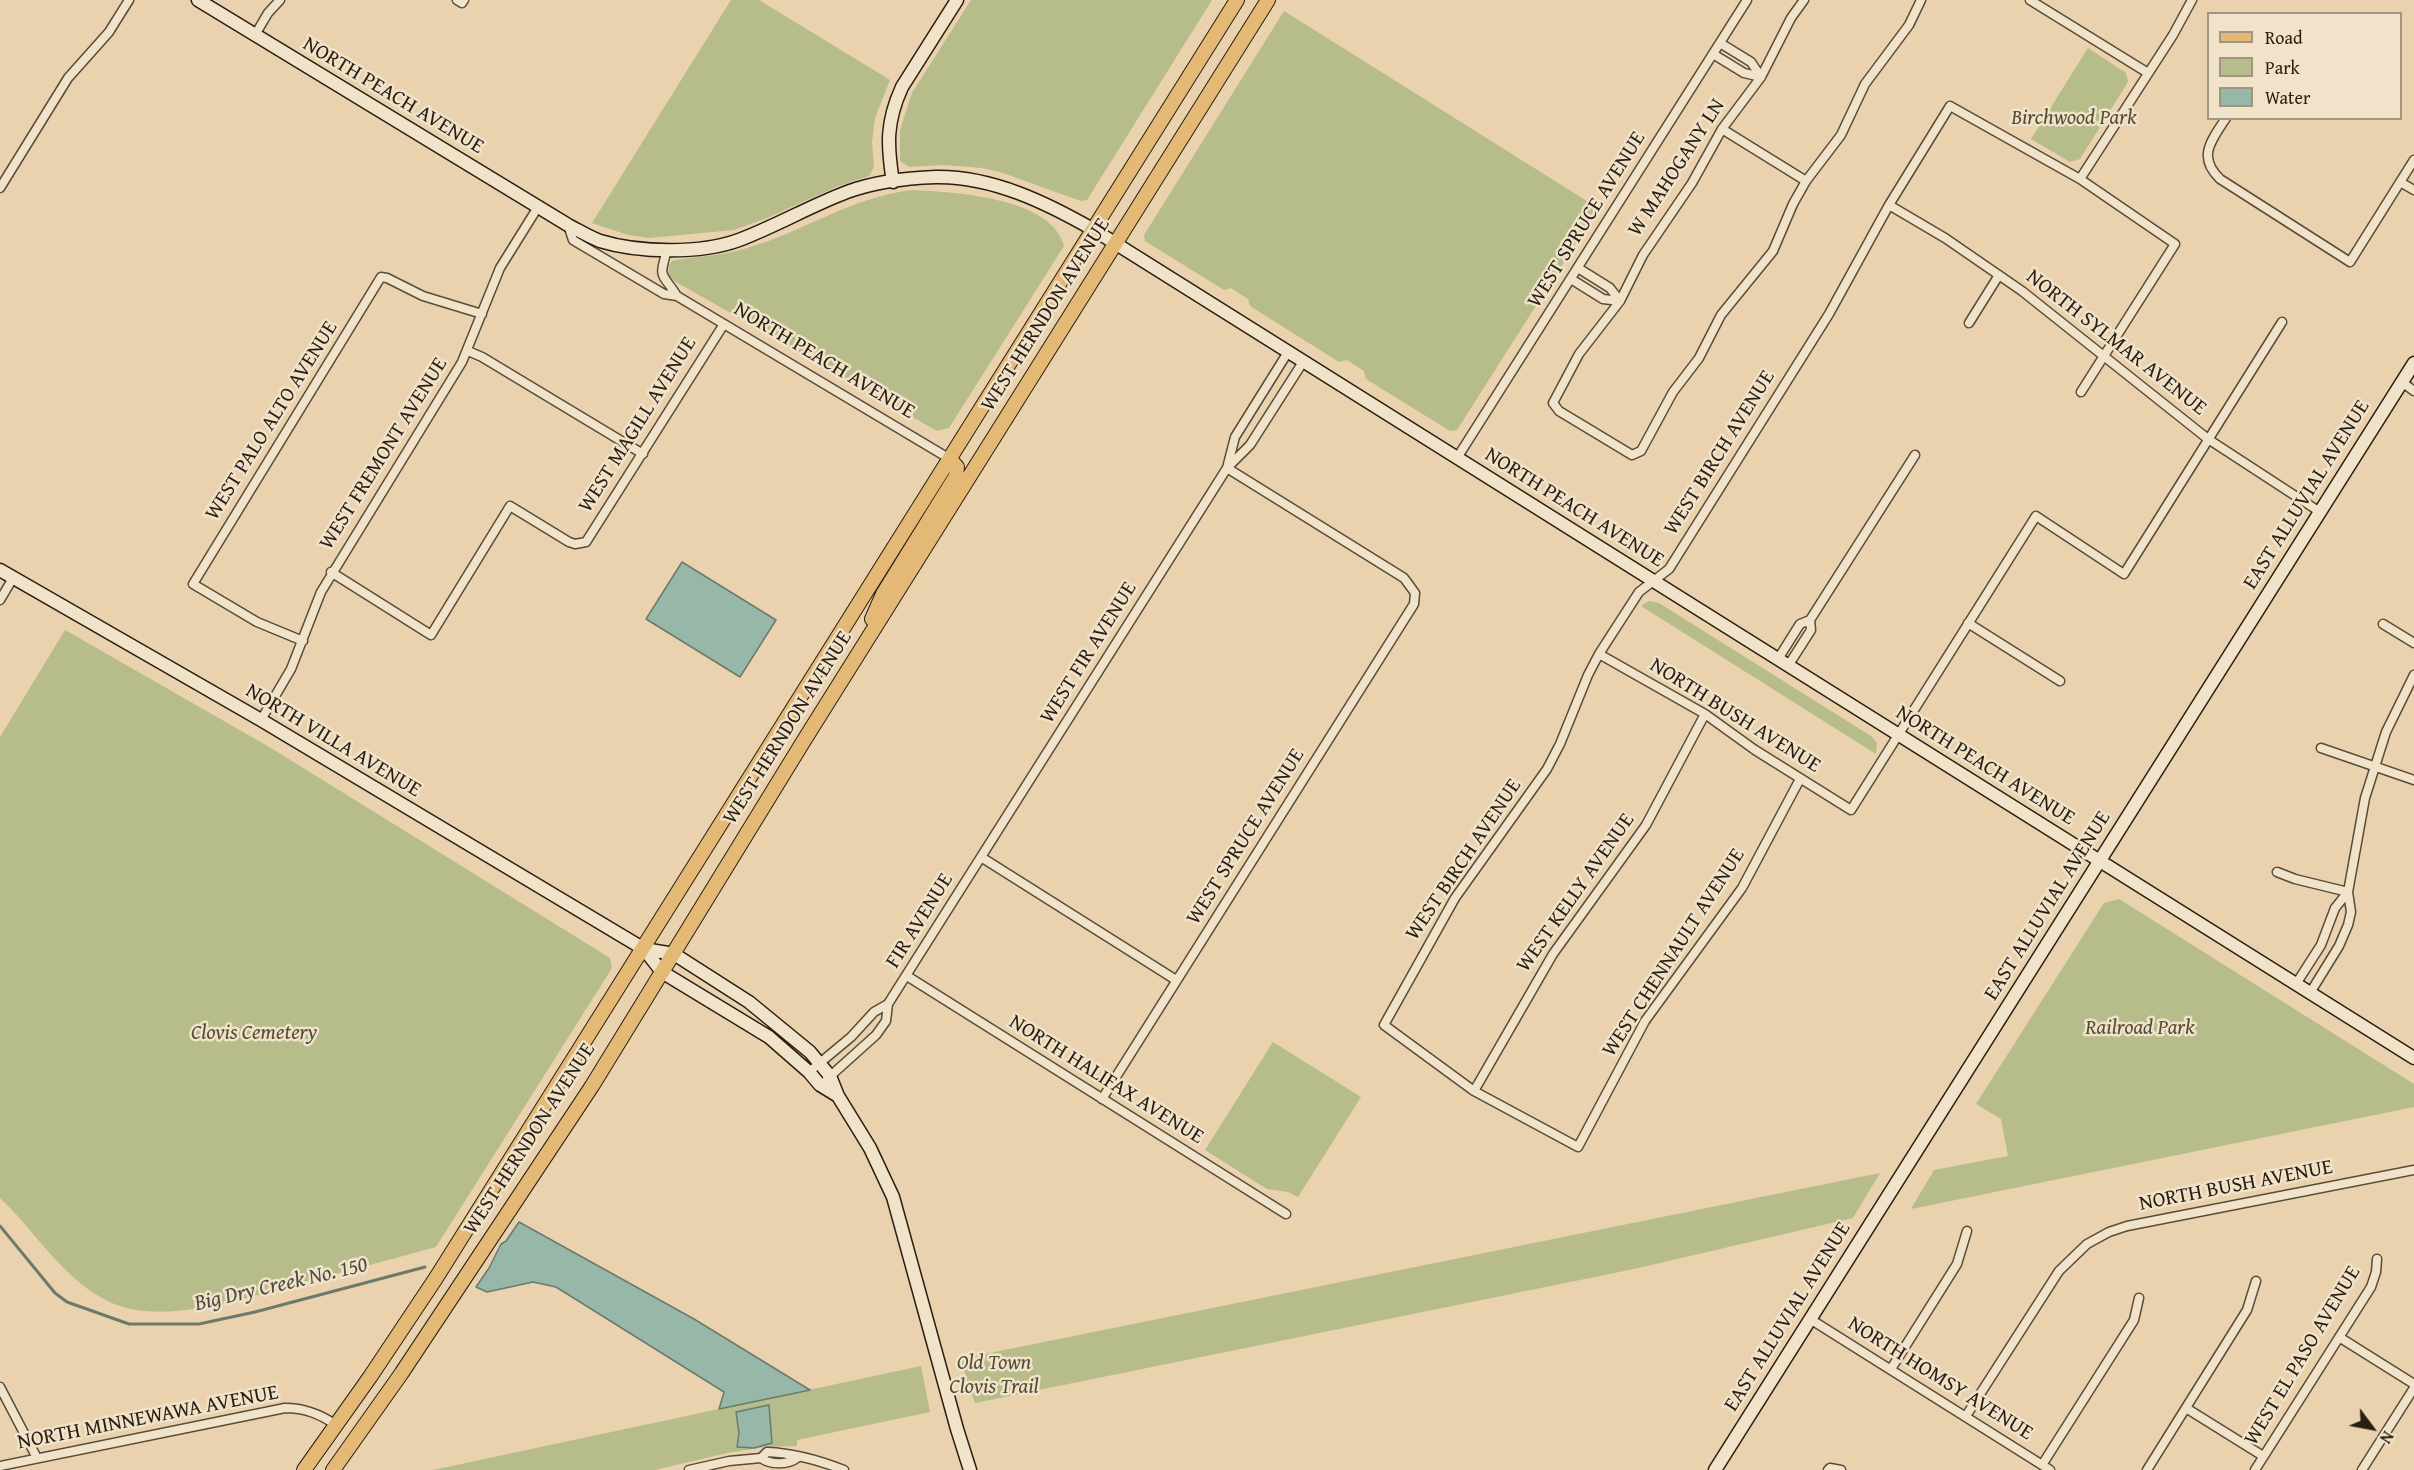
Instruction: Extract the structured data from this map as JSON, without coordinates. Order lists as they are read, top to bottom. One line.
{"streets":{"main road":["WEST HERNDON AVENUE"],"street":["NORTH PEACH AVENUE","W MAHOGANY LN","WEST SPRUCE AVENUE","NORTH SYLMAR AVENUE","WEST PALO ALTO AVENUE","WEST MAGILL AVENUE","WEST BIRCH AVENUE","WEST FREMONT AVENUE","EAST ALLUVIAL AVENUE","WEST FIR AVENUE","NORTH BUSH AVENUE","NORTH VILLA AVENUE","WEST KELLY AVENUE","FIR AVENUE","WEST CHENNAULT AVENUE","NORTH HALIFAX AVENUE","WEST EL PASO AVENUE","NORTH HOMSY AVENUE","NORTH MINNEWAWA AVENUE"]},"crossings":[["NORTH PEACH AVENUE","WEST SPRUCE AVENUE"],["NORTH PEACH AVENUE","WEST HERNDON AVENUE"],["NORTH PEACH AVENUE","WEST MAGILL AVENUE"],["NORTH PEACH AVENUE","WEST BIRCH AVENUE"],["NORTH PEACH AVENUE","WEST FREMONT AVENUE"],["NORTH PEACH AVENUE","EAST ALLUVIAL AVENUE"],["NORTH PEACH AVENUE","WEST FIR AVENUE"],["NORTH PEACH AVENUE","NORTH BUSH AVENUE"],["WEST SPRUCE AVENUE","WEST FIR AVENUE"],["WEST SPRUCE AVENUE","NORTH HALIFAX AVENUE"],["WEST HERNDON AVENUE","NORTH VILLA AVENUE"],["WEST HERNDON AVENUE","NORTH MINNEWAWA AVENUE"],["NORTH SYLMAR AVENUE","WEST BIRCH AVENUE"],["NORTH SYLMAR AVENUE","EAST ALLUVIAL AVENUE"],["WEST PALO ALTO AVENUE","WEST FREMONT AVENUE"],["WEST MAGILL AVENUE","WEST FREMONT AVENUE"],["WEST BIRCH AVENUE","NORTH BUSH AVENUE"],["WEST BIRCH AVENUE","WEST KELLY AVENUE"],["WEST BIRCH AVENUE","WEST CHENNAULT AVENUE"],["WEST FREMONT AVENUE","NORTH VILLA AVENUE"],["EAST ALLUVIAL AVENUE","NORTH HOMSY AVENUE"],["WEST FIR AVENUE","FIR AVENUE"],["NORTH BUSH AVENUE","WEST KELLY AVENUE"],["NORTH BUSH AVENUE","WEST CHENNAULT AVENUE"],["NORTH BUSH AVENUE","NORTH HOMSY AVENUE"],["NORTH VILLA AVENUE","FIR AVENUE"],["WEST KELLY AVENUE","WEST CHENNAULT AVENUE"],["FIR AVENUE","NORTH HALIFAX AVENUE"]],"water":["Big Dry Creek No. 150"],"parks":["Birchwood Park","Railroad Park","Clovis Cemetery","Old Town Clovis Trail"],"legend":["Road","Park","Water"],"north":"bottom right"}
